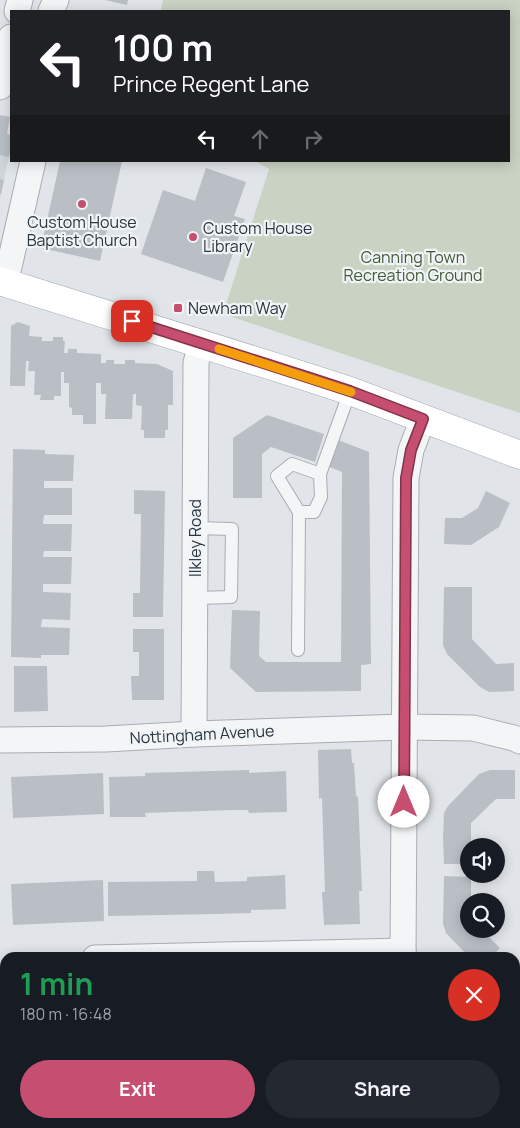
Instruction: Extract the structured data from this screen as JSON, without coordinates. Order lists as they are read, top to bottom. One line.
{"streets":{"street":["Ilkley Road","Nottingham Avenue"]},"crossings":[["Ilkley Road","Nottingham Avenue"]],"parks":["Canning Town Recreation Ground"],"places":{"other":["Custom House Baptist Church","Custom House Library"],"transit":["Newham Way"]},"page":{"turn":["100 m","Prince Regent Lane"],"heading":["1 min","180 m · 16:48"],"buttons":["Exit","Share"]}}
